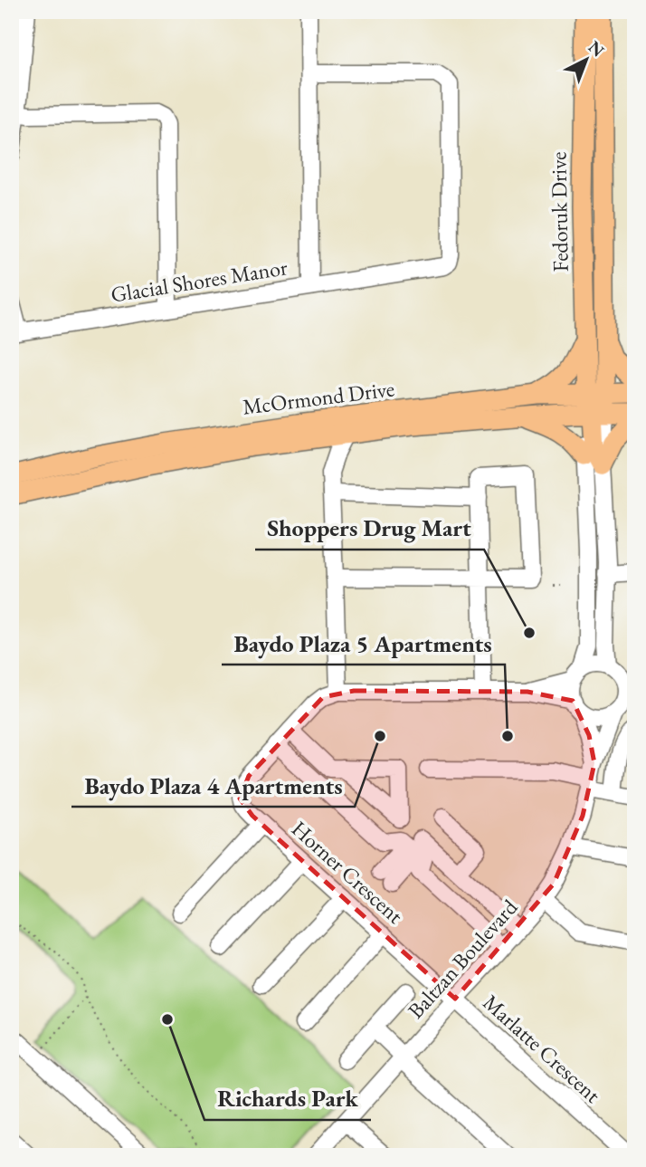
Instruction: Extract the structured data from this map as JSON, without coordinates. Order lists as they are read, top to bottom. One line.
{"streets":{"main road":["Fedoruk Drive","McOrmond Drive"],"street":["Glacial Shores Manor","Horner Crescent","Baltzan Boulevard","Marlatte Crescent"]},"crossings":[["Fedoruk Drive","McOrmond Drive"],["Horner Crescent","Baltzan Boulevard"],["Horner Crescent","Marlatte Crescent"],["Baltzan Boulevard","Marlatte Crescent"]],"places":["Shoppers Drug Mart","Baydo Plaza 4 Apartments","Baydo Plaza 5 Apartments","Richards Park"],"north":"top right"}
